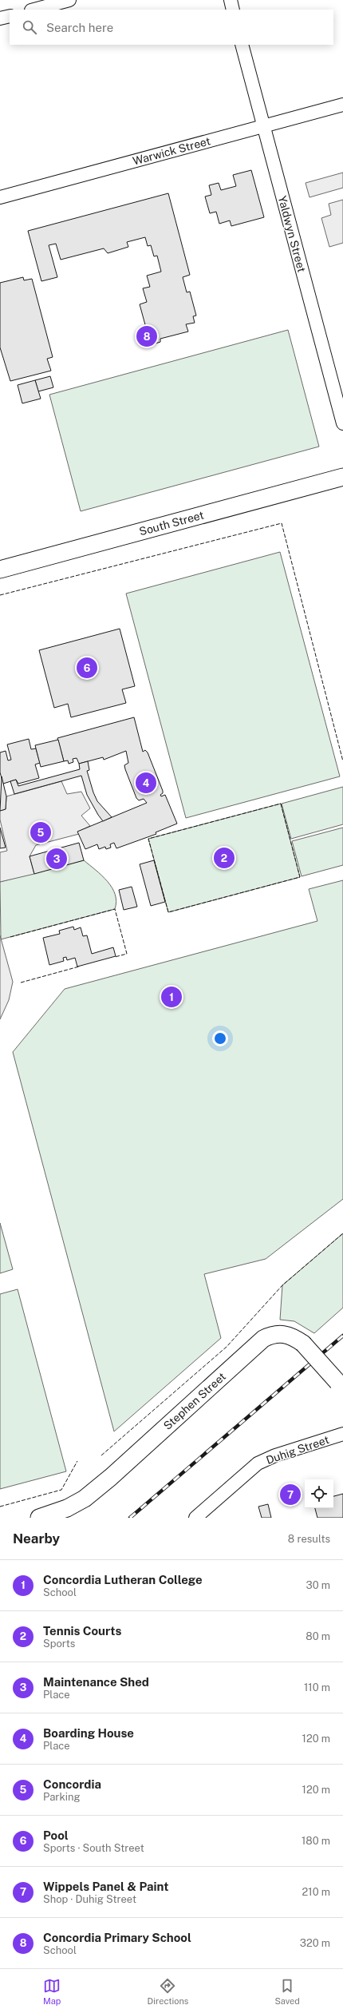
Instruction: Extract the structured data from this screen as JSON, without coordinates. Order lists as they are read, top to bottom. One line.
{"streets":{"street":["Warwick Street","Yaldwyn Street","South Street","Stephen Street","Duhig Street"]},"crossings":[["Warwick Street","Yaldwyn Street"]],"page":{"search":"Search here","pins":["8","6","4","5","2","3","1","7"],"heading":["Nearby","8 results"],"list":[{"mark":"1","name":"Concordia Lutheran College","note":"School","value":"30 m"},{"mark":"2","name":"Tennis Courts","note":"Sports","value":"80 m"},{"mark":"3","name":"Maintenance Shed","note":"Place","value":"110 m"},{"mark":"4","name":"Boarding House","note":"Place","value":"120 m"},{"mark":"5","name":"Concordia","note":"Parking","value":"120 m"},{"mark":"6","name":"Pool","note":"Sports · South Street","value":"180 m"},{"mark":"7","name":"Wippels Panel & Paint","note":"Shop · Duhig Street","value":"210 m"},{"mark":"8","name":"Concordia Primary School","note":"School","value":"320 m"}],"nav":["Map","Directions","Saved"]}}
